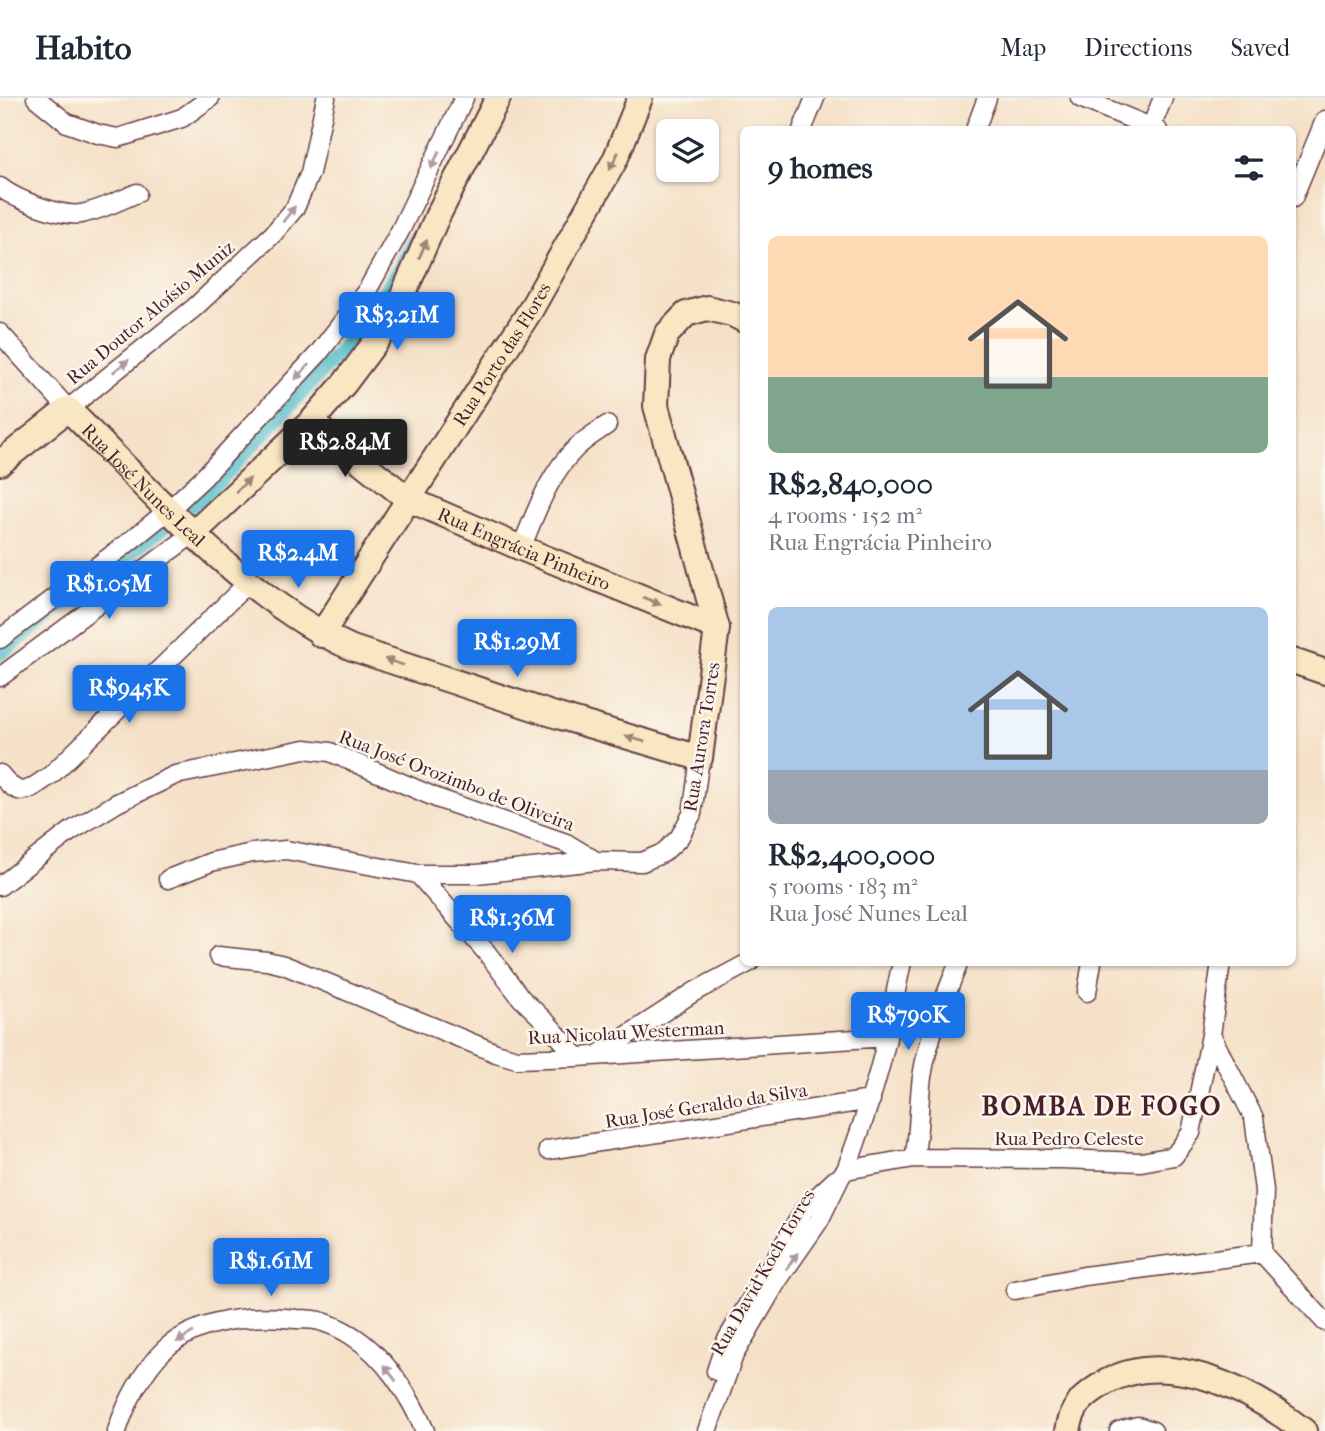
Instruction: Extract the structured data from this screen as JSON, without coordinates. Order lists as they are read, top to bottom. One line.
{"streets":{"street":["Rua Doutor Aloísio Muniz","Rua Porto das Flores","Rua José Nunes Leal","Rua Engrácia Pinheiro","Rua Aurora Torres","Rua José Orozimbo de Oliveira","Rua Nicolau Westerman","Rua José Geraldo da Silva","Rua Pedro Celeste","Rua David Koch Torres"]},"crossings":[["Rua Doutor Aloísio Muniz","Rua José Nunes Leal"],["Rua Porto das Flores","Rua José Nunes Leal"],["Rua Porto das Flores","Rua Engrácia Pinheiro"],["Rua José Nunes Leal","Rua Aurora Torres"],["Rua Engrácia Pinheiro","Rua Aurora Torres"],["Rua Aurora Torres","Rua José Orozimbo de Oliveira"],["Rua Nicolau Westerman","Rua David Koch Torres"],["Rua José Geraldo da Silva","Rua David Koch Torres"],["Rua Pedro Celeste","Rua David Koch Torres"]],"one_way":["Rua José Nunes Leal","Rua Engrácia Pinheiro"],"districts":["BOMBA DE FOGO"],"page":{"header":"Habito","nav":["Map","Directions","Saved"],"heading":"9 homes","list":[{"name":"R$2,840,000","note":"4 rooms · 152 m² · Rua Engrácia Pinheiro"},{"name":"R$2,400,000","note":"5 rooms · 183 m² · Rua José Nunes Leal"}],"price":["R$3.21M","R$2.84M","R$2.4M","R$1.05M","R$1.29M","R$945K","R$1.36M","R$790K","R$1.61M"]}}
